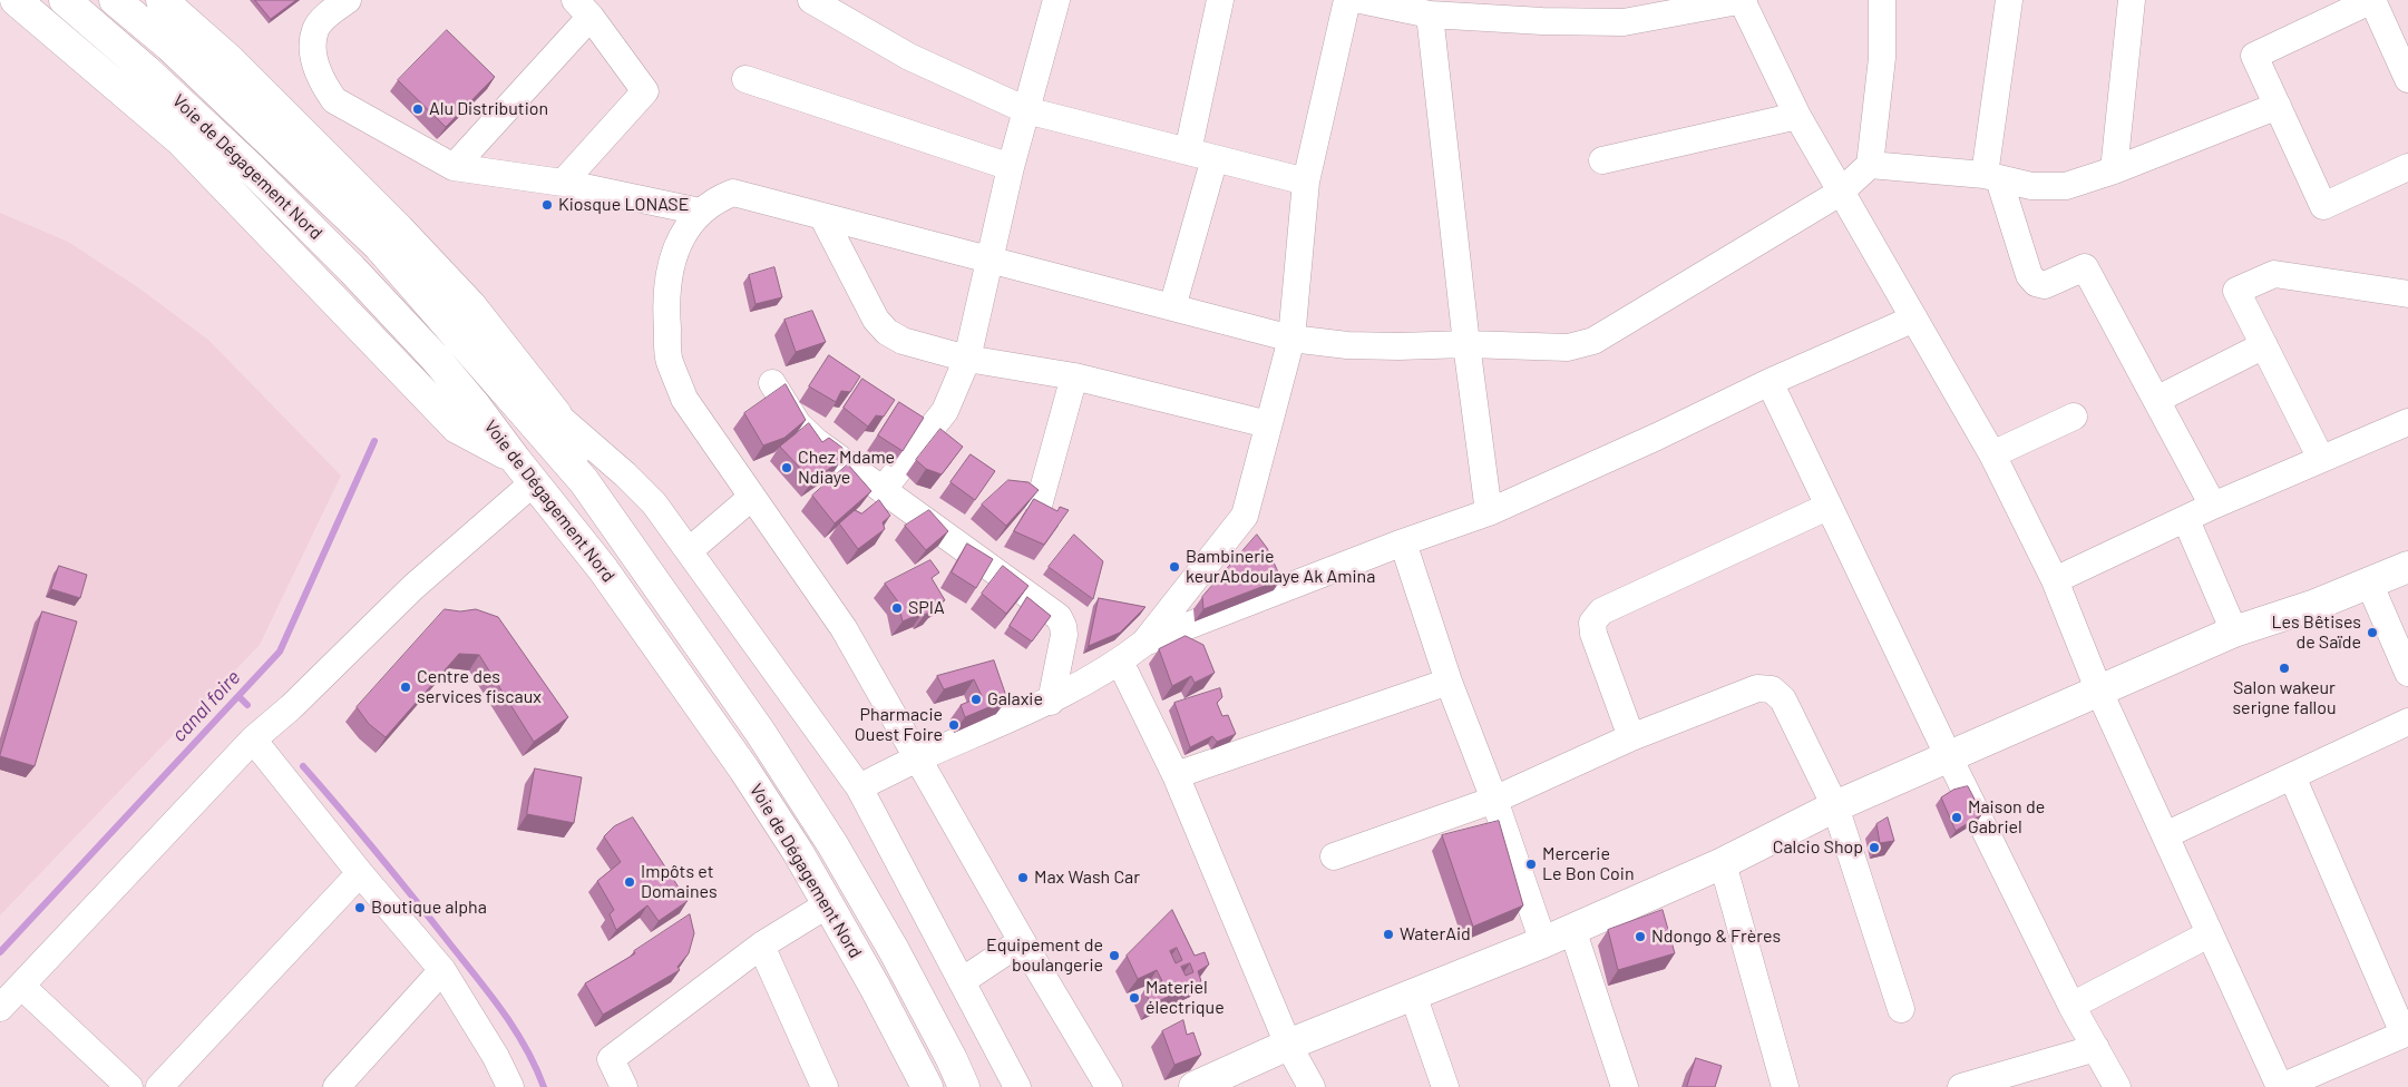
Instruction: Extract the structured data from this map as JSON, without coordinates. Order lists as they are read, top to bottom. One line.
{"streets":{"main road":["Voie de Dégagement Nord"]},"water":["canal foire"],"places":["Alu Distribution","Kiosque LONASE","Chez Mdame Ndiaye","Bambinerie keurAbdoulaye Ak Amina","SPIA","Les Bêtises de Saïde","Salon wakeur serigne fallou","Centre des services fiscaux","Galaxie","Pharmacie Ouest Foire","Maison de Gabriel","Calcio Shop","Mercerie Le Bon Coin","Max Wash Car","Impôts et Domaines","Boutique alpha","WaterAid","Ndongo & Frères","Equipement de boulangerie","Materiel électrique"]}
